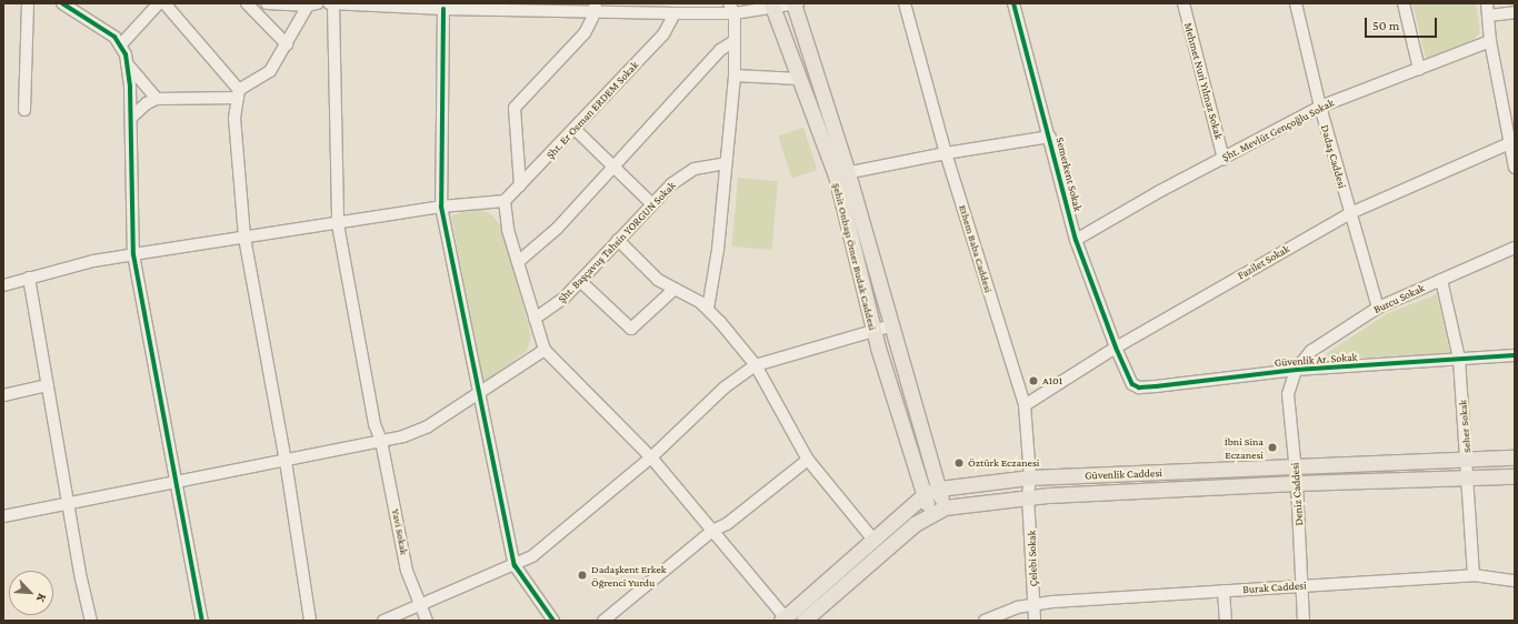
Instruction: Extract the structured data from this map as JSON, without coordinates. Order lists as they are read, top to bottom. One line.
{"streets":{"main road":["Şehit Onbaşı Ömer Budak Caddesi","Güvenlik Caddesi"],"street":["Mehmet Nuri Yılmaz Sokak","Şht. Er Osman ERDEM Sokak","Şht. Mevlüt Gençoğlu Sokak","Dadaş Caddesi","Semerkent Sokak","Şht. Başçavuş Tahsin YORGUN Sokak","Ethem Baba Caddesi","Fazilet Sokak","Burcu Sokak","Güvenlik Ar. Sokak","Seher Sokak","Deniz Caddesi","Yavi Sokak","Çelebi Sokak","Burak Caddesi"]},"crossings":[["Mehmet Nuri Yılmaz Sokak","Şht. Mevlüt Gençoğlu Sokak"],["Şht. Mevlüt Gençoğlu Sokak","Dadaş Caddesi"],["Şht. Mevlüt Gençoğlu Sokak","Semerkent Sokak"],["Dadaş Caddesi","Fazilet Sokak"],["Dadaş Caddesi","Burcu Sokak"],["Semerkent Sokak","Fazilet Sokak"],["Semerkent Sokak","Güvenlik Ar. Sokak"],["Ethem Baba Caddesi","Fazilet Sokak"],["Ethem Baba Caddesi","Güvenlik Caddesi"],["Ethem Baba Caddesi","Çelebi Sokak"],["Şehit Onbaşı Ömer Budak Caddesi","Güvenlik Caddesi"],["Fazilet Sokak","Güvenlik Ar. Sokak"],["Burcu Sokak","Güvenlik Ar. Sokak"],["Burcu Sokak","Seher Sokak"],["Burcu Sokak","Deniz Caddesi"],["Güvenlik Ar. Sokak","Seher Sokak"],["Güvenlik Ar. Sokak","Deniz Caddesi"],["Seher Sokak","Güvenlik Caddesi"],["Seher Sokak","Burak Caddesi"],["Güvenlik Caddesi","Deniz Caddesi"],["Güvenlik Caddesi","Çelebi Sokak"],["Deniz Caddesi","Burak Caddesi"],["Çelebi Sokak","Burak Caddesi"]],"places":["A101","İbni Sina Eczanesi","Öztürk Eczanesi","Dadaşkent Erkek Öğrenci Yurdu"],"scale_bar":"50 m","north":"bottom right"}
